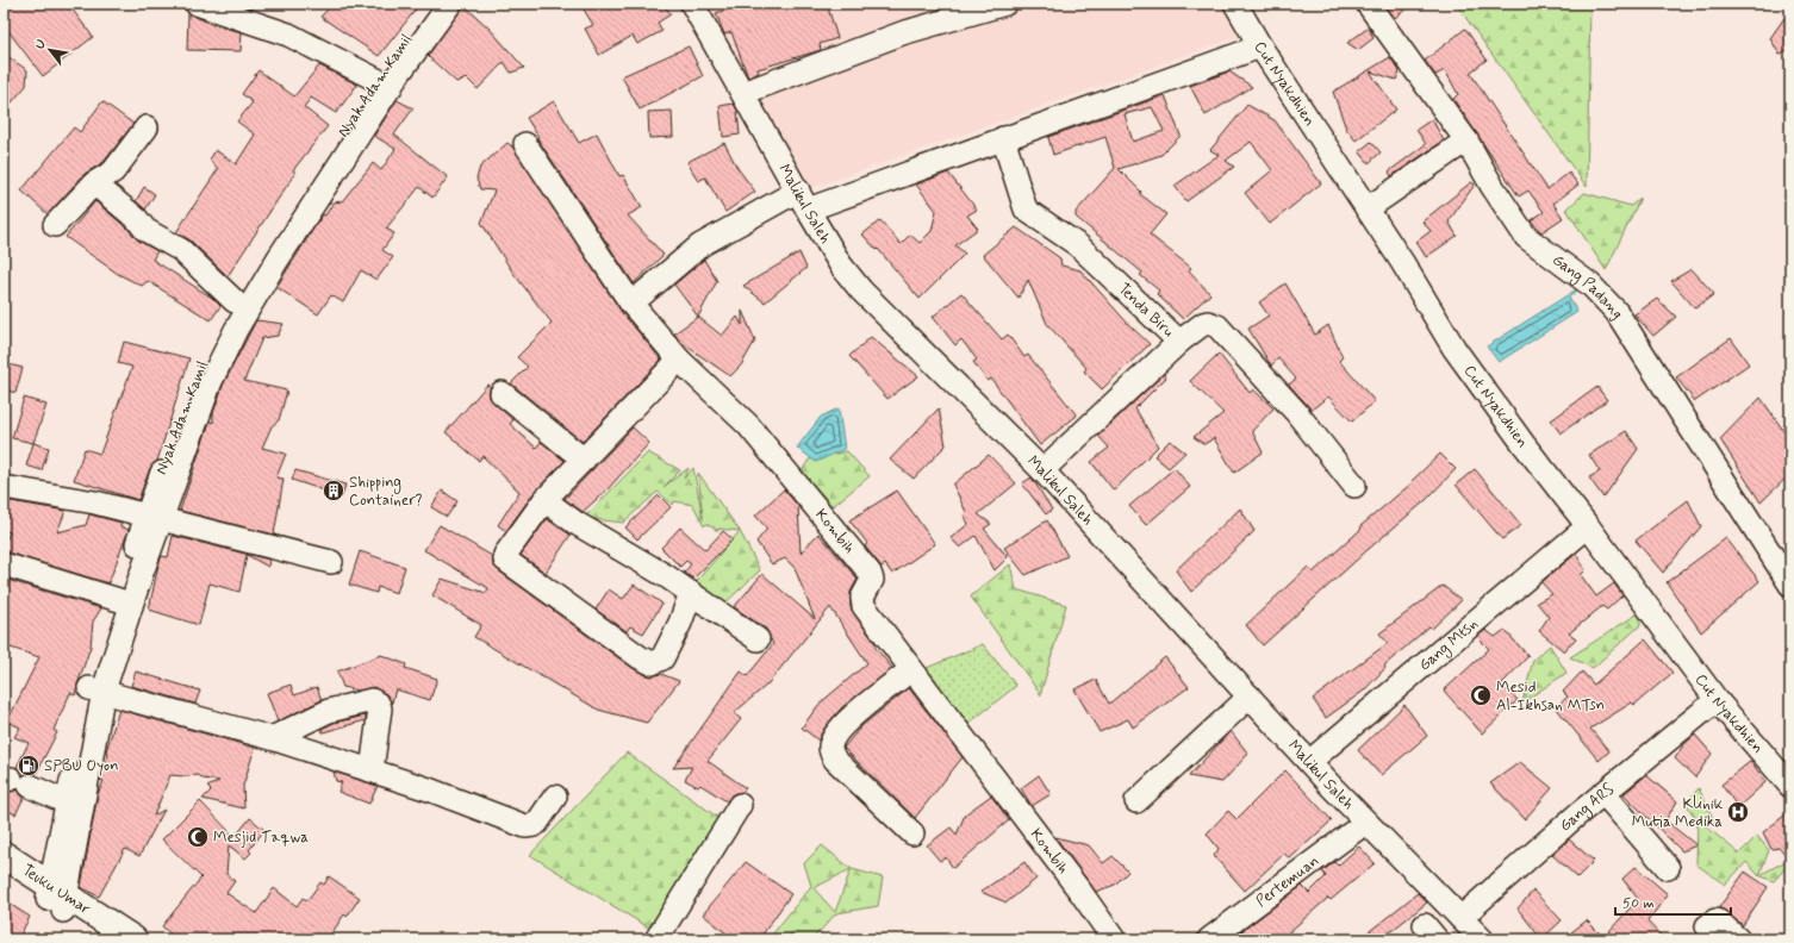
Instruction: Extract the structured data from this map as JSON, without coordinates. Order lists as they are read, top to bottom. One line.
{"streets":{"highway":["Teuku Umar"],"street":["Cut Nyakdhien","Nyak Adam Kamil","Malikul Saleh","Gang Padang","Tenda Biru","Kombih","Gang Mtsn","Gang ARS","Pertemuan"]},"crossings":[["Cut Nyakdhien","Gang Mtsn"],["Cut Nyakdhien","Gang ARS"],["Nyak Adam Kamil","Teuku Umar"],["Malikul Saleh","Tenda Biru"],["Malikul Saleh","Gang Mtsn"],["Malikul Saleh","Gang ARS"],["Malikul Saleh","Pertemuan"]],"places":{"building":["Shipping Container?"],"mosque":["Mesid Al-Ikhsan MTsn","Mesjid Taqwa"],"fuel station":["SPBU Oyon"],"hospital":["Klinik Mutia Medika"]},"scale_bar":"50 m","north":"top left"}
